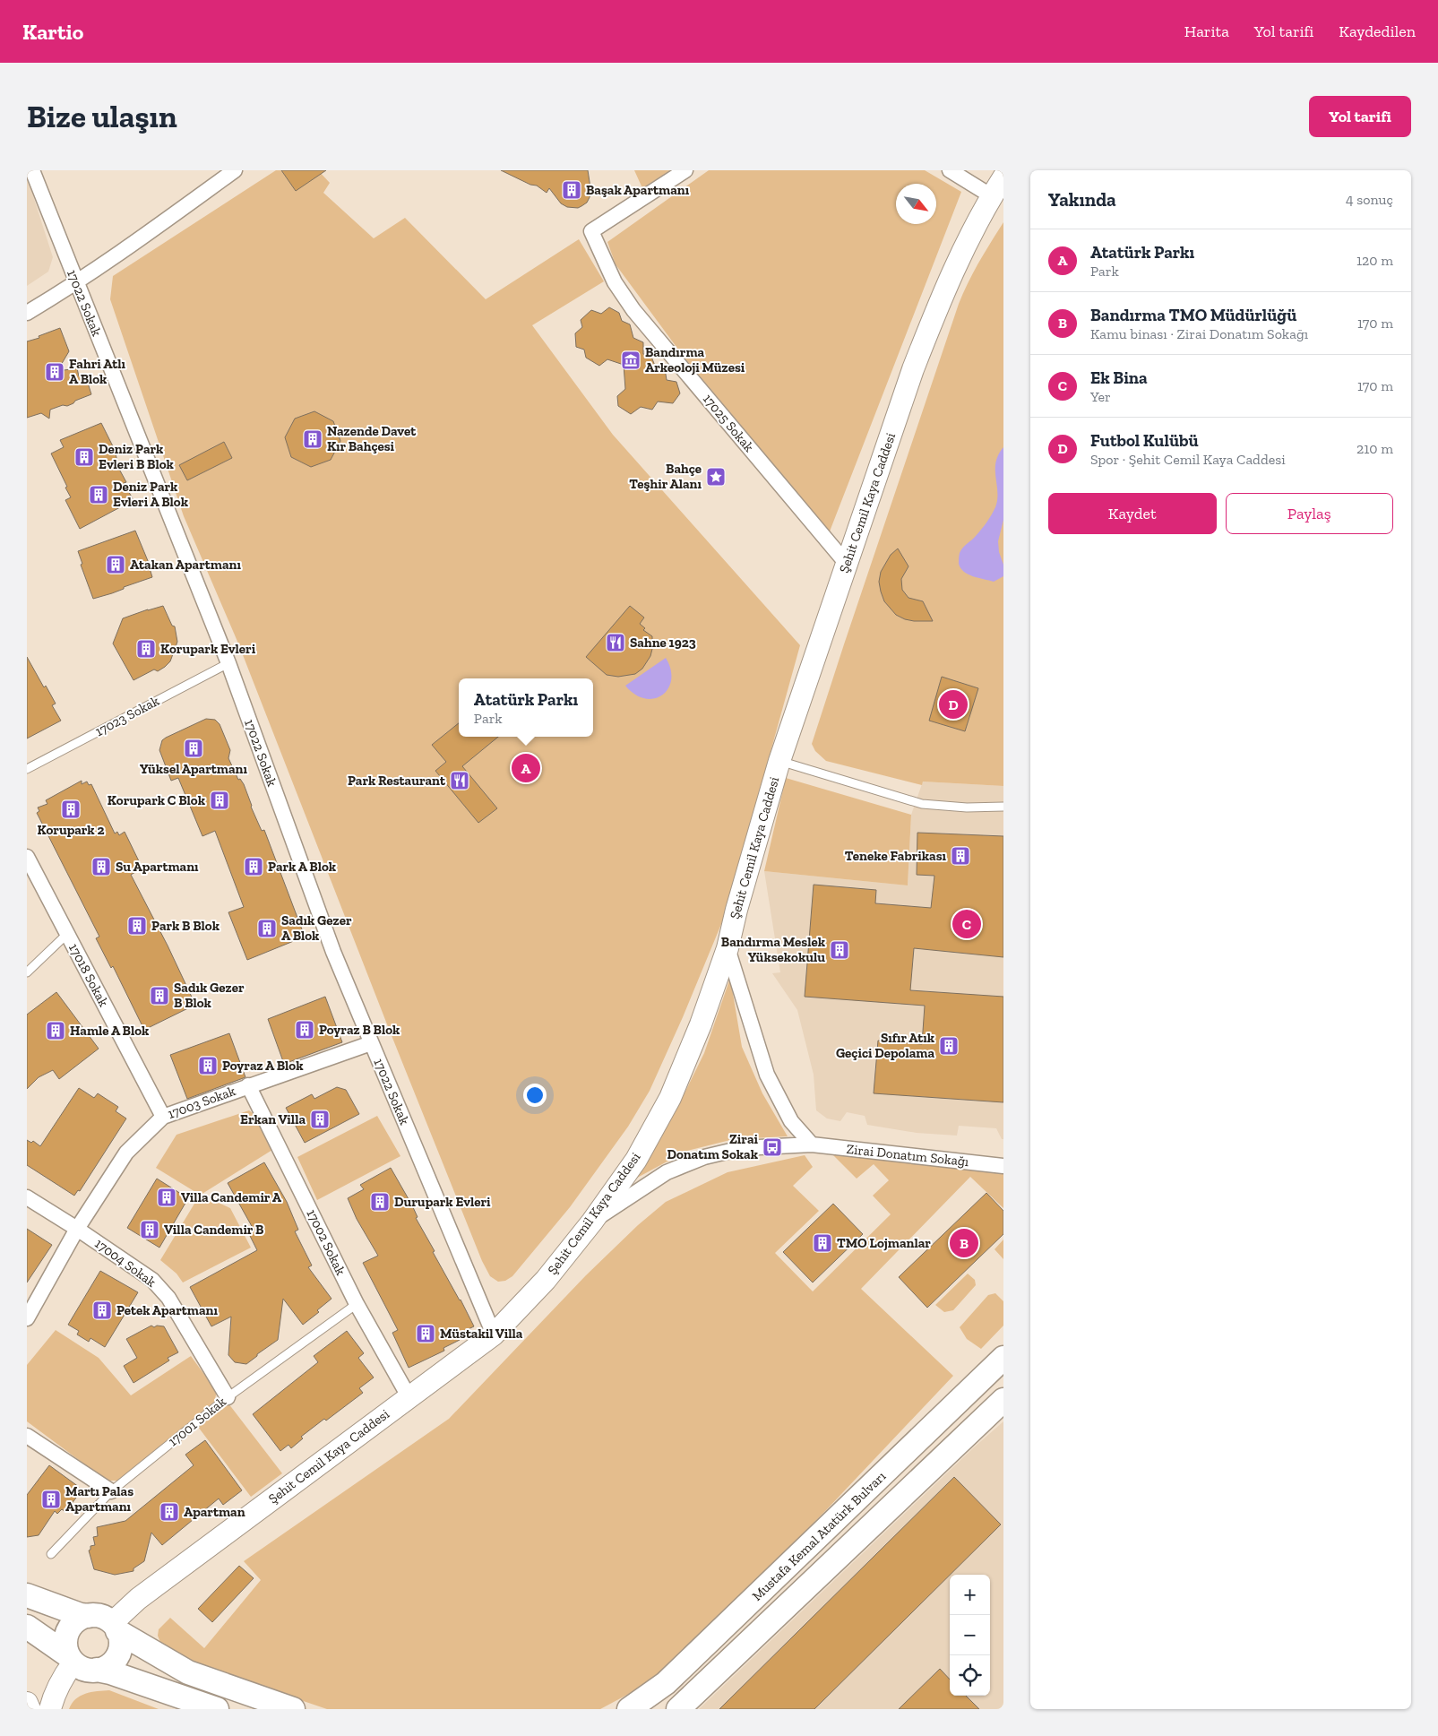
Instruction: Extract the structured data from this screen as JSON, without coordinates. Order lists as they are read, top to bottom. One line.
{"streets":{"main road":["Mustafa Kemal Atatürk Bulvarı"],"street":["17022 Sokak","17025 Sokak","Şehit Cemil Kaya Caddesi","17018 Sokak","17003 Sokak","Zirai Donatım Sokağı","17002 Sokak","17004 Sokak"],"lane":["17023 Sokak","17001 Sokak"]},"crossings":[["17022 Sokak","Şehit Cemil Kaya Caddesi"],["17022 Sokak","17023 Sokak"],["17022 Sokak","17003 Sokak"],["17025 Sokak","Şehit Cemil Kaya Caddesi"],["Şehit Cemil Kaya Caddesi","Zirai Donatım Sokağı"],["Şehit Cemil Kaya Caddesi","17002 Sokak"],["17018 Sokak","17003 Sokak"],["17003 Sokak","17002 Sokak"],["17003 Sokak","17004 Sokak"],["17002 Sokak","17001 Sokak"],["17004 Sokak","17001 Sokak"]],"places":{"building":["Başak Apartmanı","Fahri Atlı A Blok","Nazende Davet Kır Bahçesi","Deniz Park Evleri B Blok","Deniz Park Evleri A Blok","Atakan Apartmanı","Korupark Evleri","Yüksel Apartmanı","Korupark C Blok","Korupark 2","Teneke Fabrikası","Su Apartmanı","Park A Blok","Park B Blok","Sadık Gezer A Blok","Bandırma Meslek Yüksekokulu","Sadık Gezer B Blok","Poyraz B Blok","Hamle A Blok","Sıfır Atık Geçici Depolama","Poyraz A Blok","Erkan Villa","Villa Candemir A","Durupark Evleri","Villa Candemir B","TMO Lojmanlar","Petek Apartmanı","Müstakil Villa","Martı Palas Apartmanı","Apartman"],"museum":["Bandırma Arkeoloji Müzesi"],"place":["Bahçe Teşhir Alanı"],"restaurant":["Sahne 1923","Park Restaurant"],"bus stop":["Zirai Donatım Sokak"]},"north":"bottom right","page":{"header":"Kartio","nav":["Harita","Yol tarifi","Kaydedilen"],"buttons":["Yol tarifi",["Kaydet","Paylaş"]],"title":"Bize ulaşın","heading":["Yakında","4 sonuç"],"list":[{"mark":"A","name":"Atatürk Parkı","note":"Park","value":"120 m"},{"mark":"B","name":"Bandırma TMO Müdürlüğü","note":"Kamu binası · Zirai Donatım Sokağı","value":"170 m"},{"mark":"C","name":"Ek Bina","note":"Yer","value":"170 m"},{"mark":"D","name":"Futbol Kulübü","note":"Spor · Şehit Cemil Kaya Caddesi","value":"210 m"}],"popup":["Atatürk Parkı","Park"],"pins":["D","A","C","B"],"map_buttons":["+","−"]}}
